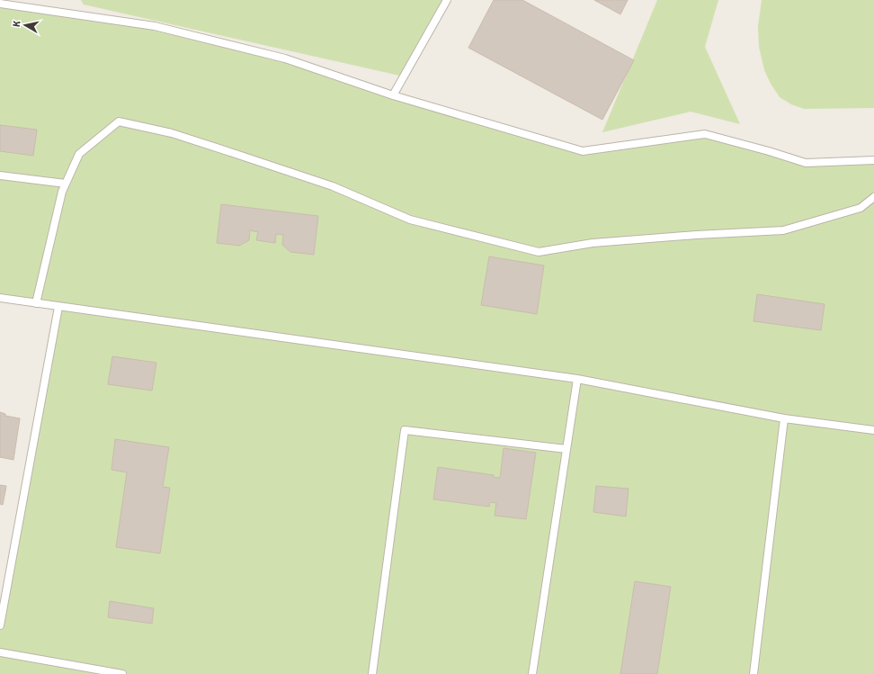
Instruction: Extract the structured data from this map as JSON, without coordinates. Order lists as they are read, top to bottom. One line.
{"north":"left"}
